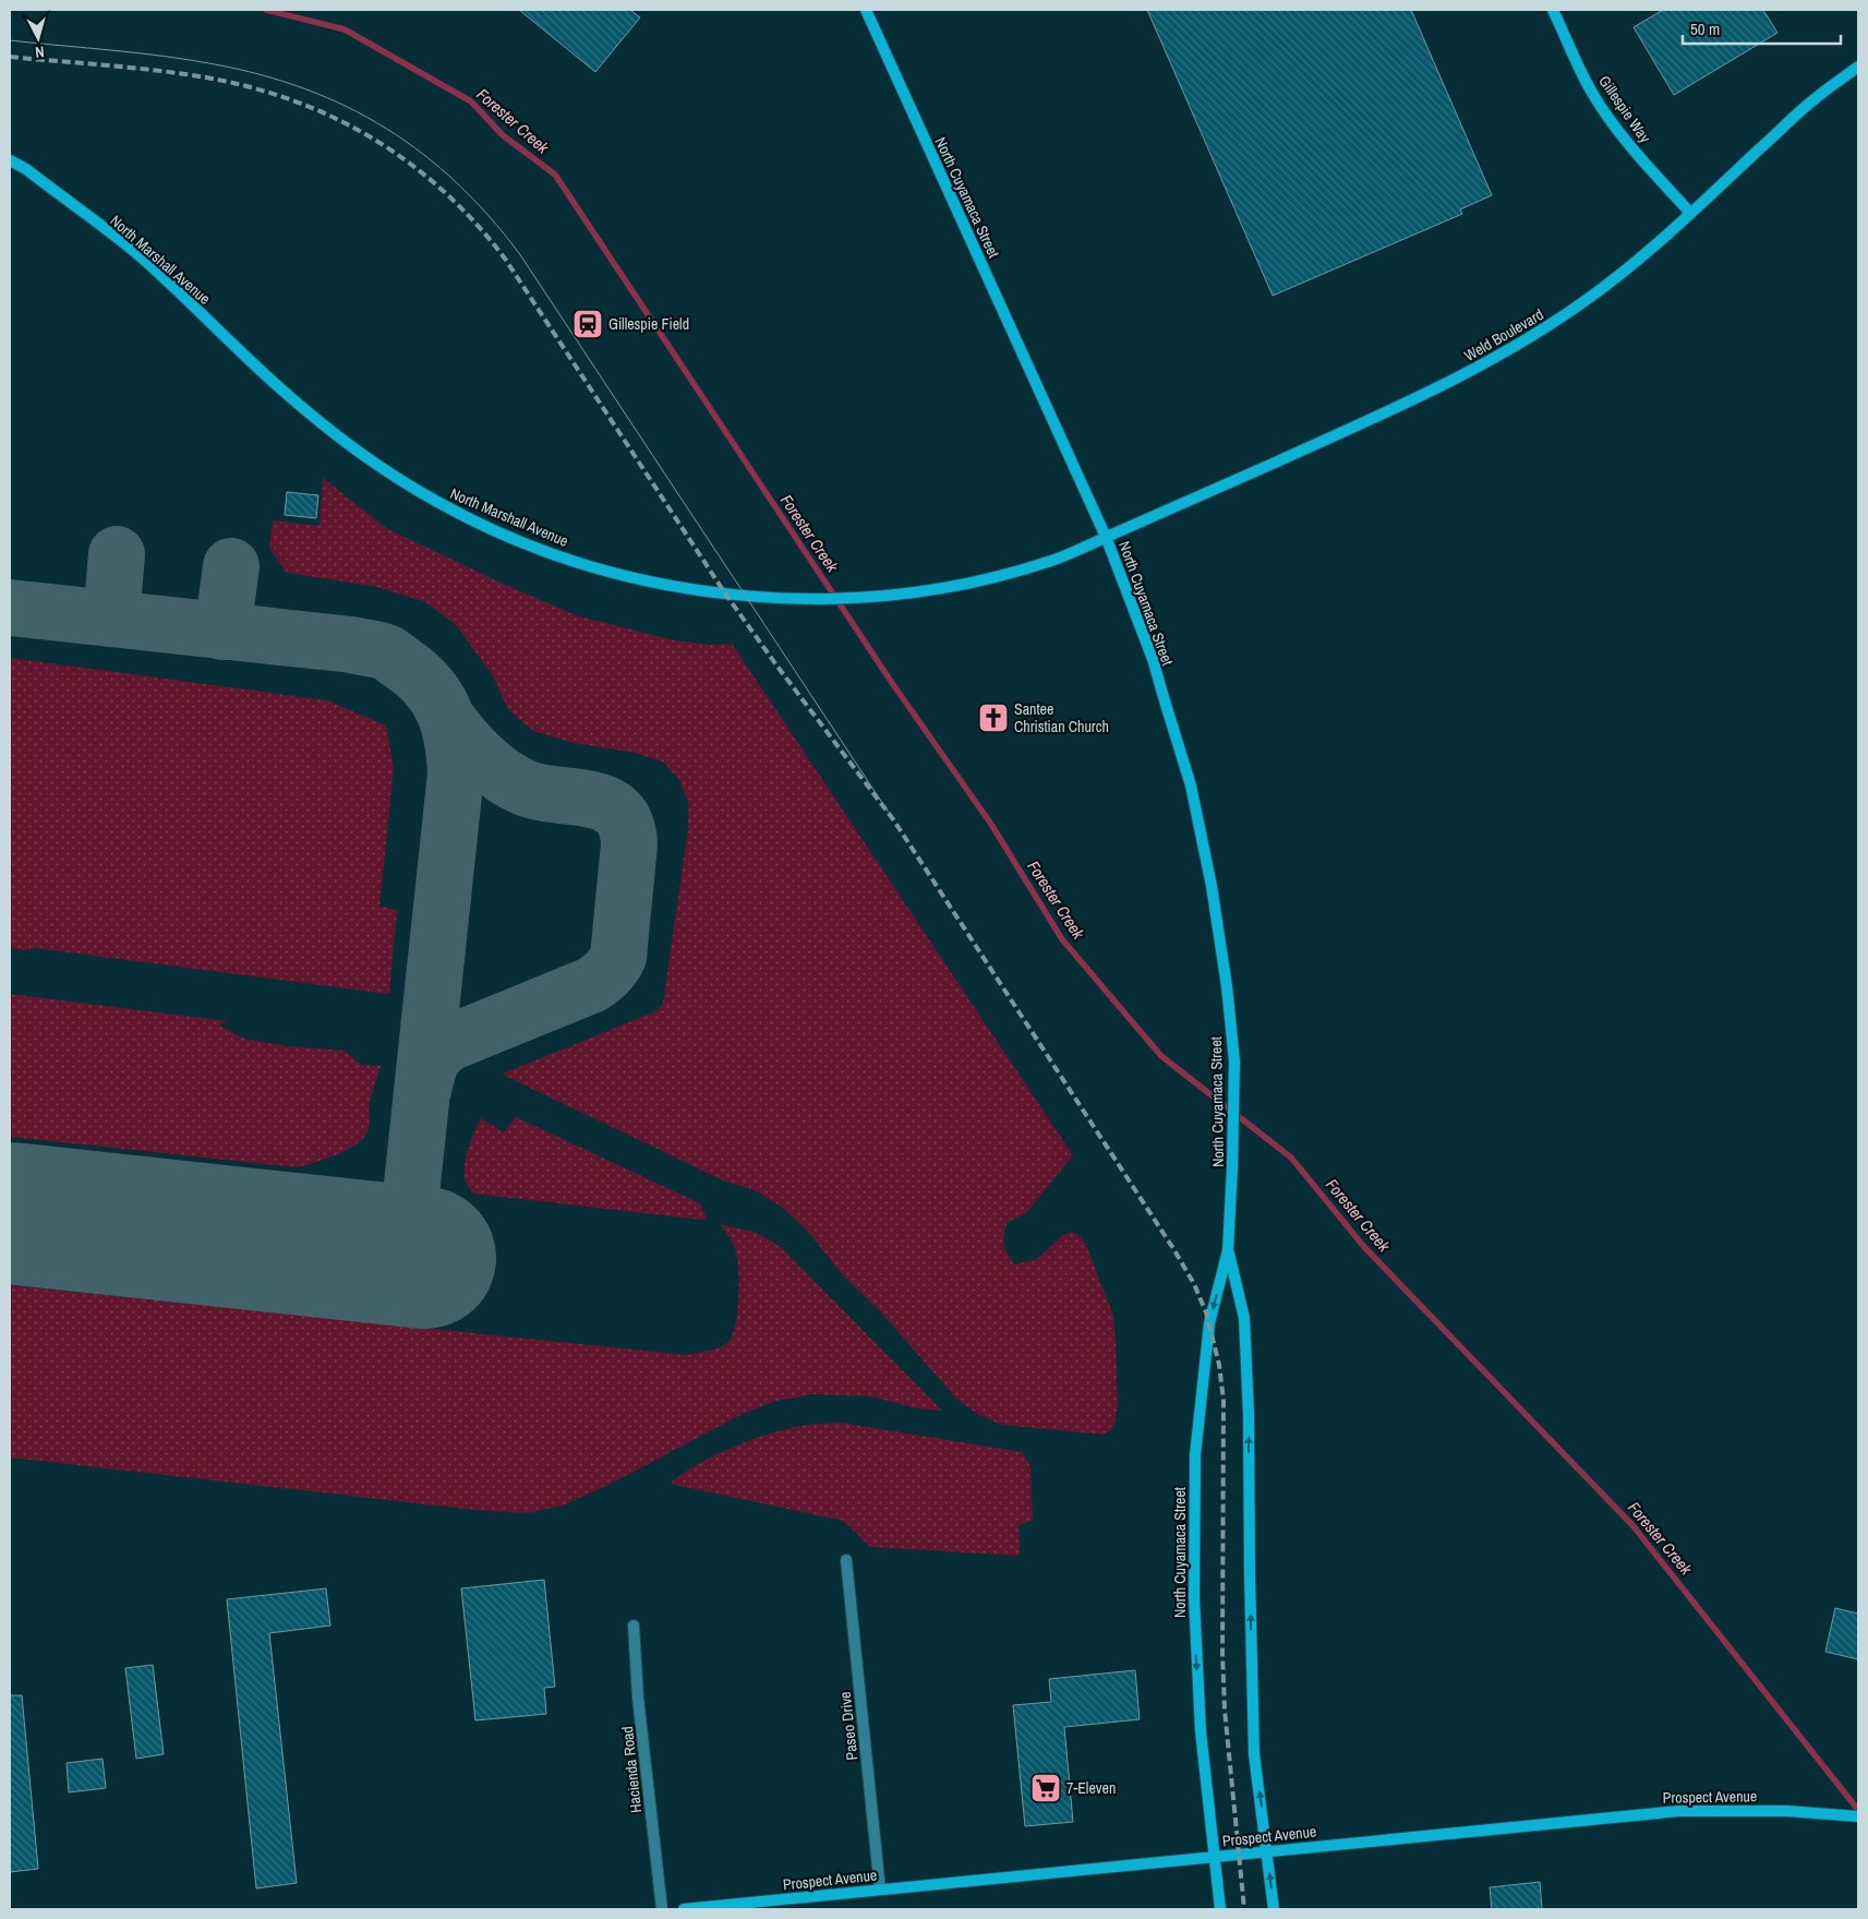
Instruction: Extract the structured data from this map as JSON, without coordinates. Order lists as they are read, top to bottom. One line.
{"streets":{"main road":["Gillespie Way","North Cuyamaca Street","North Marshall Avenue","Weld Boulevard","Prospect Avenue"],"street":["Paseo Drive","Hacienda Road"]},"crossings":[["Gillespie Way","Weld Boulevard"],["North Cuyamaca Street","North Marshall Avenue"],["North Cuyamaca Street","Weld Boulevard"],["North Cuyamaca Street","Prospect Avenue"],["North Marshall Avenue","Weld Boulevard"],["Paseo Drive","Prospect Avenue"]],"water":["Forester Creek"],"places":{"station":["Gillespie Field"],"church":["Santee Christian Church"],"supermarket":["7-Eleven"]},"scale_bar":"50 m","north":"bottom"}
